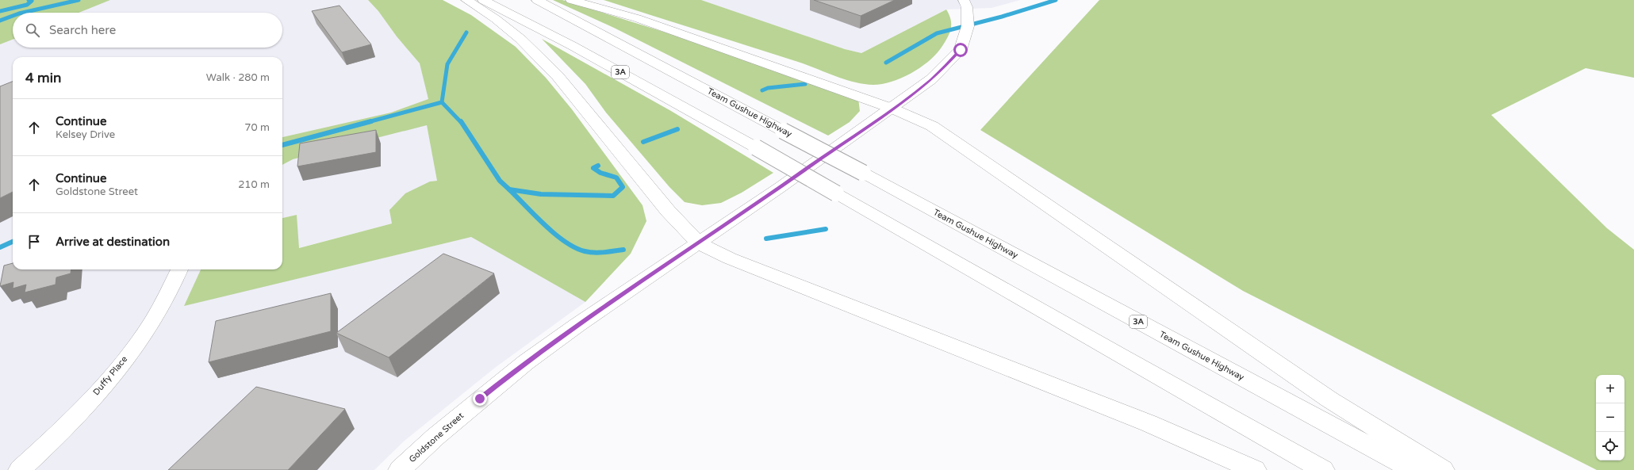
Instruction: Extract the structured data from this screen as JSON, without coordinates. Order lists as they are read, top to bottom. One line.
{"streets":{"main road":["3A","Team Gushue Highway","Duffy Place","Goldstone Street"]},"page":{"search":"Search here","heading":["4 min","Walk · 280 m"],"list":[["Continue","Kelsey Drive","70 m"],["Continue","Goldstone Street","210 m"],"Arrive at destination"],"map_buttons":["+","−"]}}
